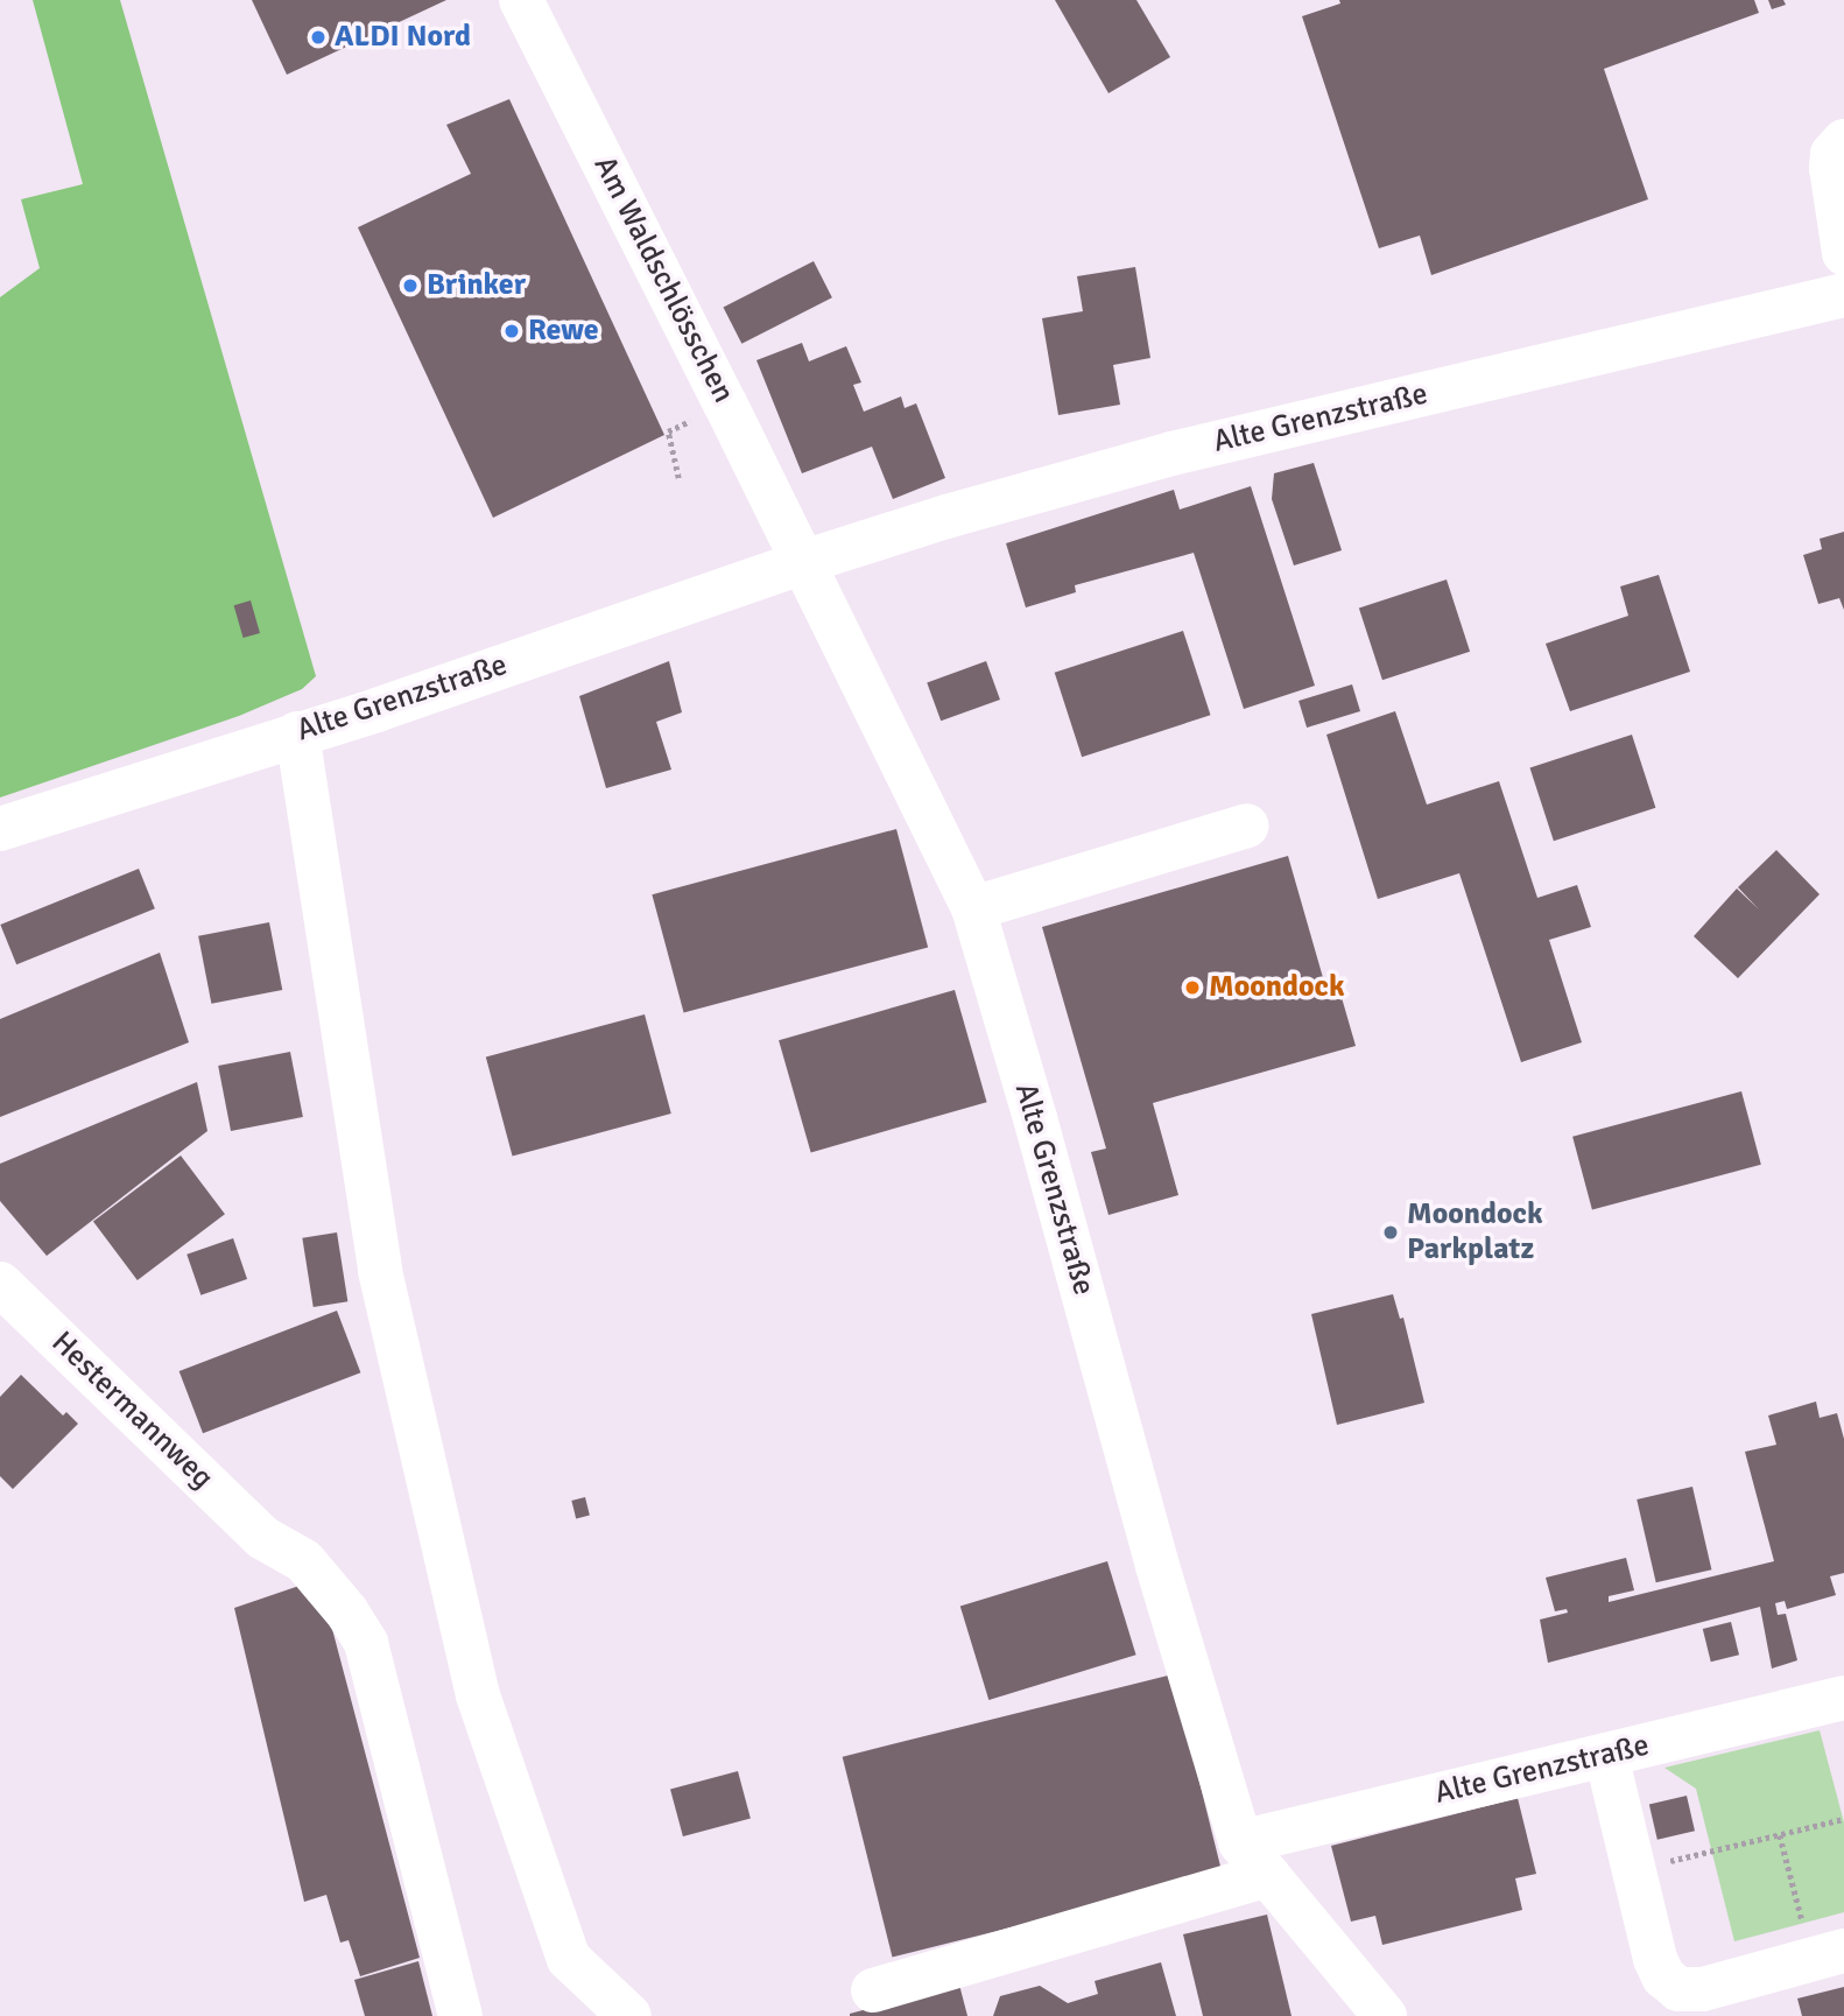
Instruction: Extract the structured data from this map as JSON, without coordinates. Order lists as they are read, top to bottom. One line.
{"streets":{"street":["Am Waldschlösschen","Alte Grenzstraße","Hestermannweg"]},"crossings":[["Am Waldschlösschen","Alte Grenzstraße"]],"places":["ALDI Nord","Brinker","Rewe","Moondock","Moondock Parkplatz"]}
